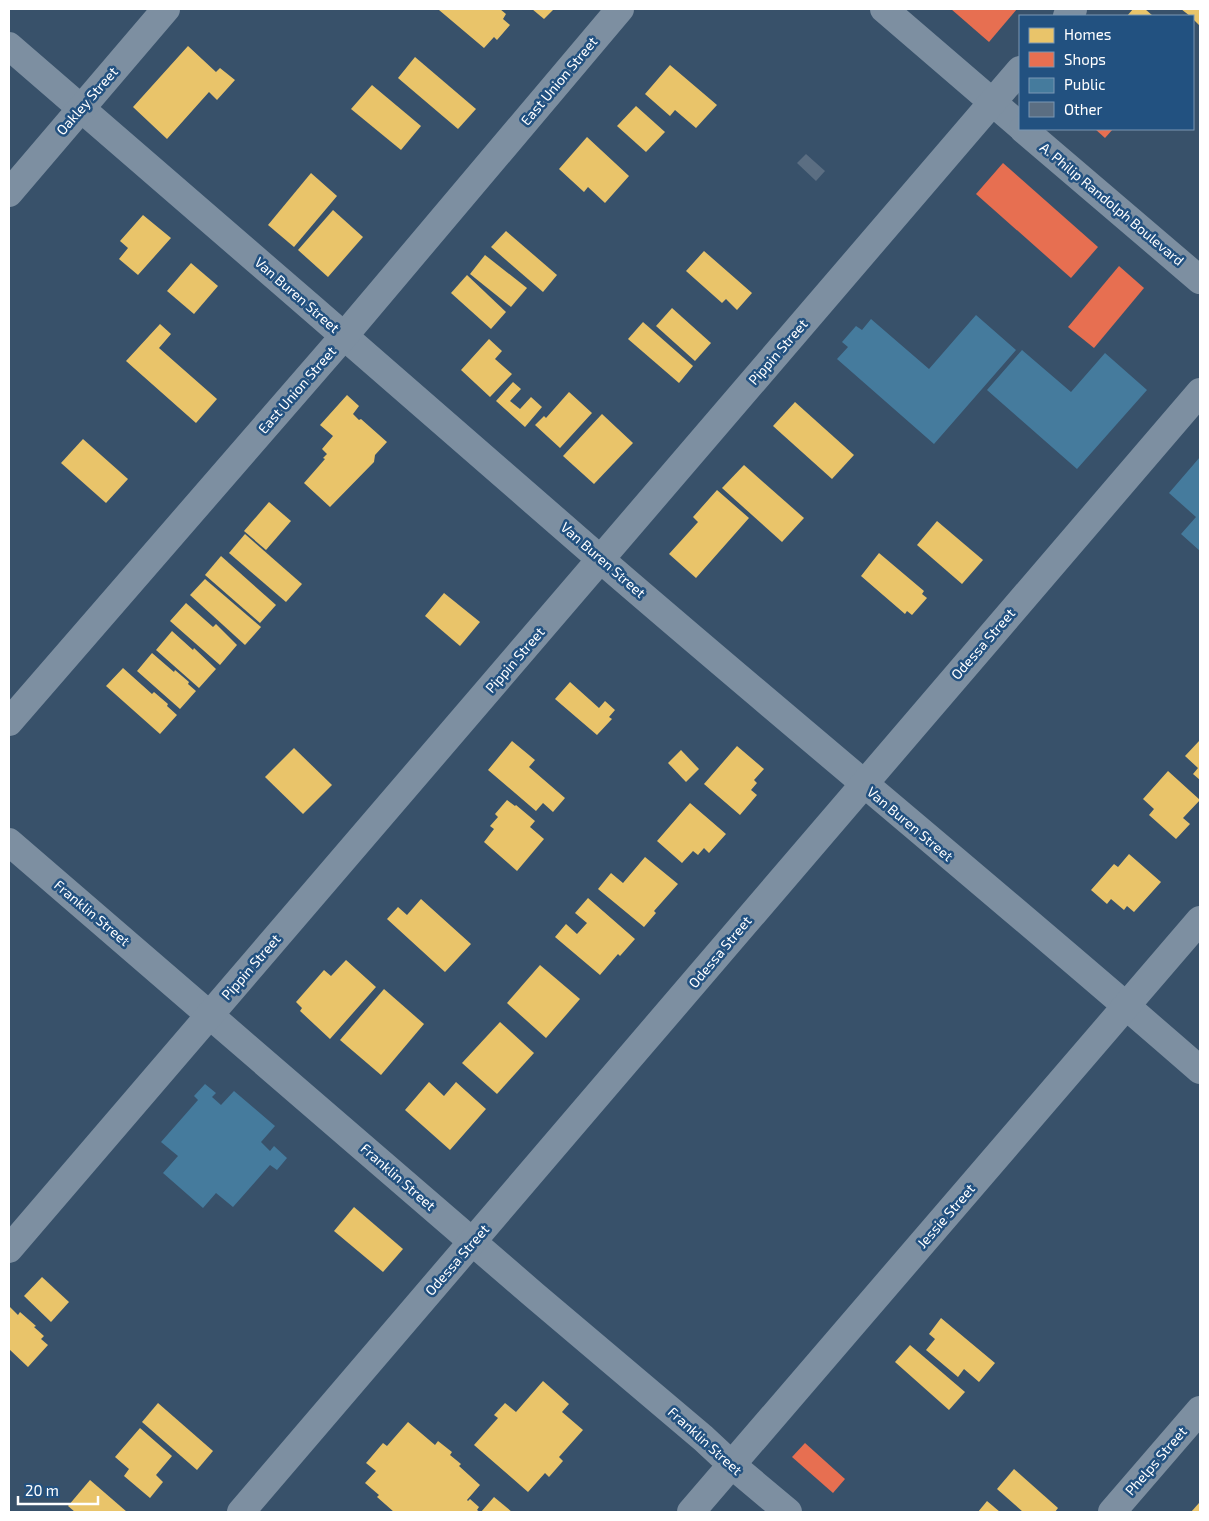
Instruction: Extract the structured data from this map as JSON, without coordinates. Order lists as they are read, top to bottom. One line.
{"streets":{"street":["East Union Street","Oakley Street","A. Philip Randolph Boulevard","Van Buren Street","Pippin Street","Odessa Street","Franklin Street","Jessie Street","Phelps Street"]},"crossings":[["East Union Street","Van Buren Street"],["Oakley Street","Van Buren Street"],["Van Buren Street","Pippin Street"],["Van Buren Street","Odessa Street"],["Van Buren Street","Jessie Street"],["Pippin Street","Franklin Street"],["Odessa Street","Franklin Street"],["Franklin Street","Jessie Street"]],"legend":["Homes","Shops","Public","Other"],"scale_bar":"20 m"}
